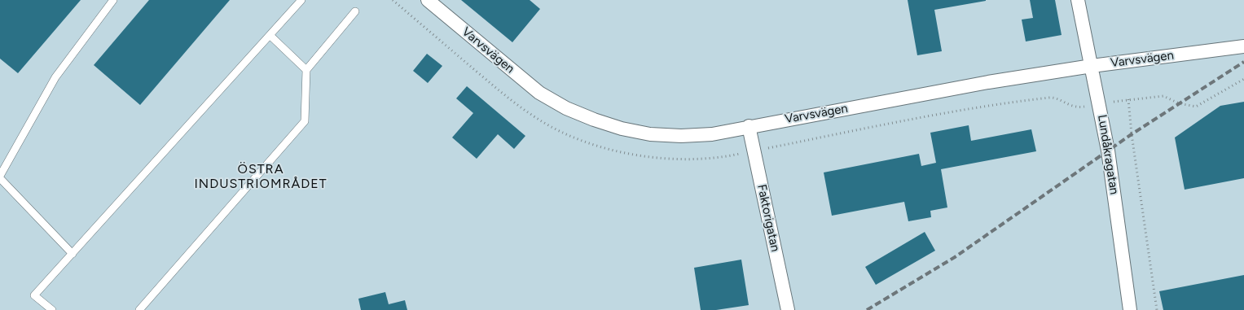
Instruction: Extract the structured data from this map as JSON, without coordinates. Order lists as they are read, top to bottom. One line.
{"streets":{"street":["Varvsvägen","Lundåkragatan","Faktorigatan"]},"crossings":[["Varvsvägen","Lundåkragatan"],["Varvsvägen","Faktorigatan"]],"districts":["ÖSTRA INDUSTRIOMRÅDET"]}
